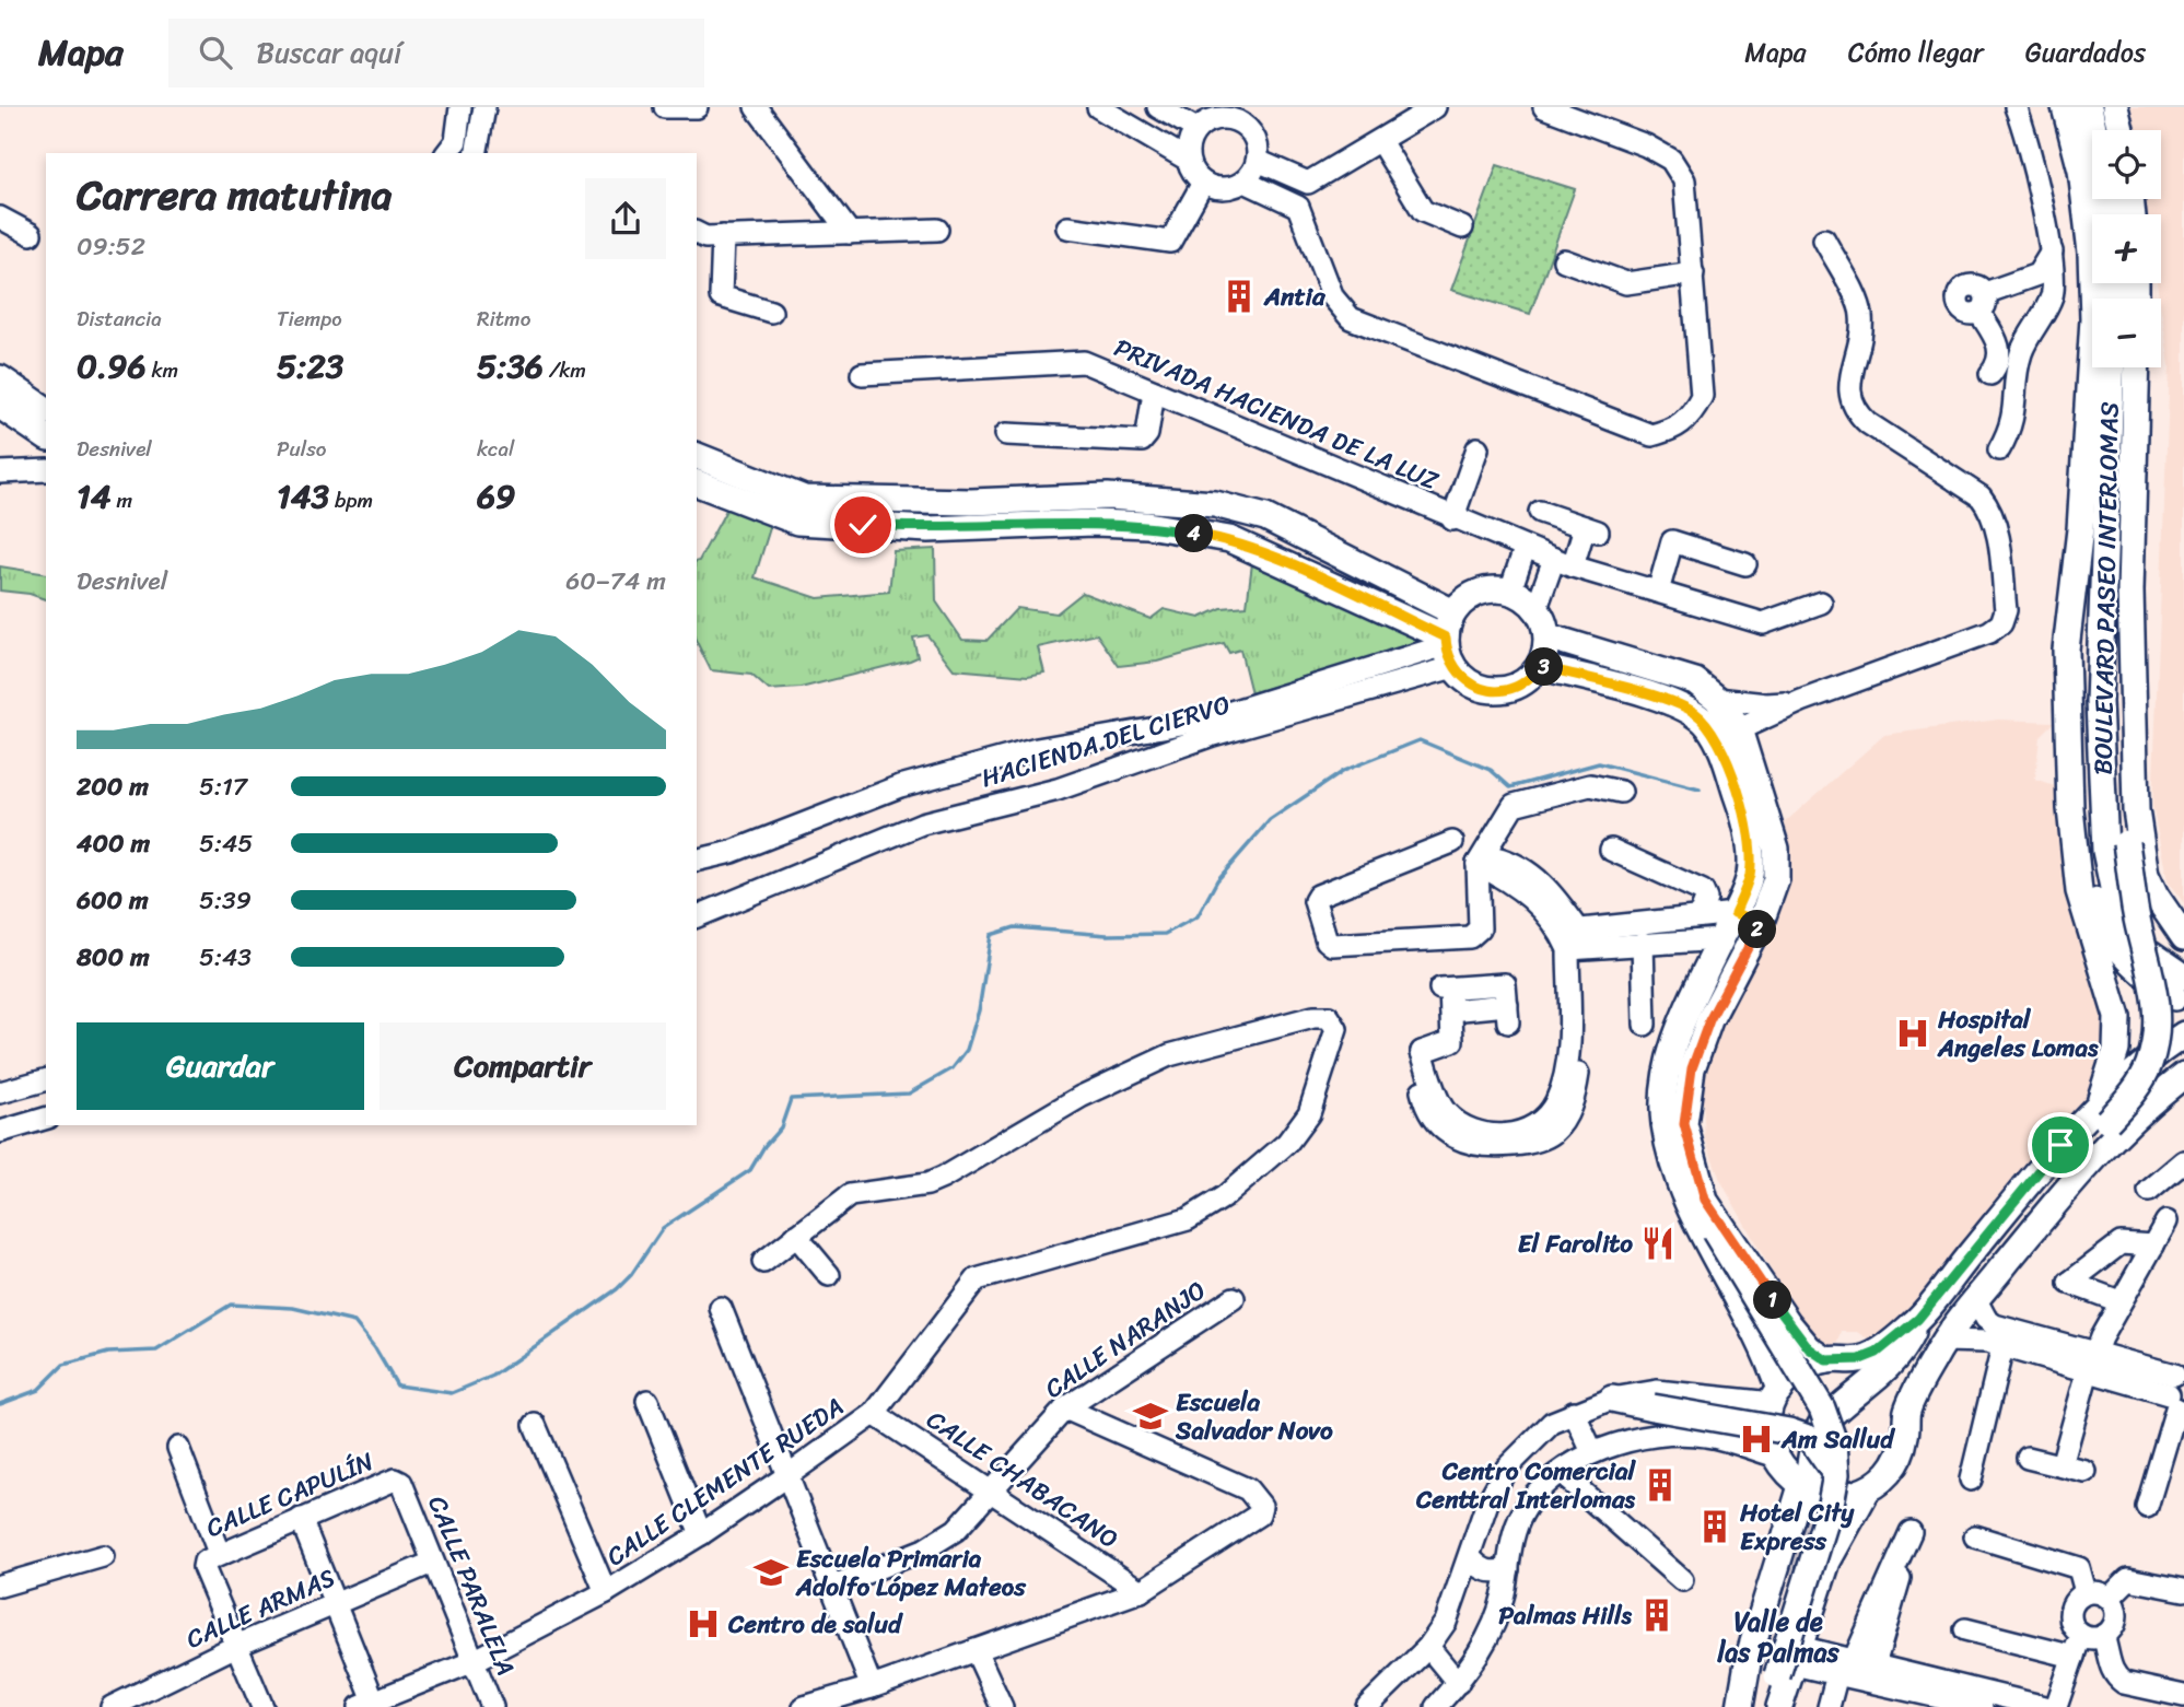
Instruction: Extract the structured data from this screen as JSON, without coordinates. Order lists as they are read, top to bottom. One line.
{"streets":{"main road":["BOULEVARD PASEO INTERLOMAS"],"street":["PRIVADA HACIENDA DE LA LUZ","HACIENDA DEL CIERVO","CALLE NARANJO","CALLE CHABACANO","CALLE CLEMENTE RUEDA","CALLE CAPULÍN","CALLE PARALELA","CALLE ARMAS"]},"crossings":[["CALLE NARANJO","CALLE CHABACANO"],["CALLE CHABACANO","CALLE CLEMENTE RUEDA"],["CALLE CLEMENTE RUEDA","CALLE PARALELA"],["CALLE CAPULÍN","CALLE PARALELA"],["CALLE PARALELA","CALLE ARMAS"]],"districts":["Valle de las Palmas"],"places":{"building":["Antia","Centro Comercial Centtral Interlomas","Hotel City Express","Palmas Hills"],"hospital":["Hospital Angeles Lomas","Am Sallud","Centro de salud"],"restaurant":["El Farolito"],"school or university":["Escuela Salvador Novo","Escuela Primaria Adolfo López Mateos"]},"page":{"header":"Mapa","search":"Buscar aquí","nav":["Mapa","Cómo llegar","Guardados"],"map_buttons":["+","−"],"heading":["Carrera matutina","09:52"],"stats":[["Distancia","0.96 km"],["Tiempo","5:23"],["Ritmo","5:36 /km"],["Desnivel","14 m"],["Pulso","143 bpm"],["kcal","69"]],"pins":["4","3","2","1"],"chart":["Desnivel","60–74 m"],"list":[{"name":"200 m","note":"5:17"},{"name":"400 m","note":"5:45"},{"name":"600 m","note":"5:39"},{"name":"800 m","note":"5:43"}],"buttons":["Guardar","Compartir"]}}
